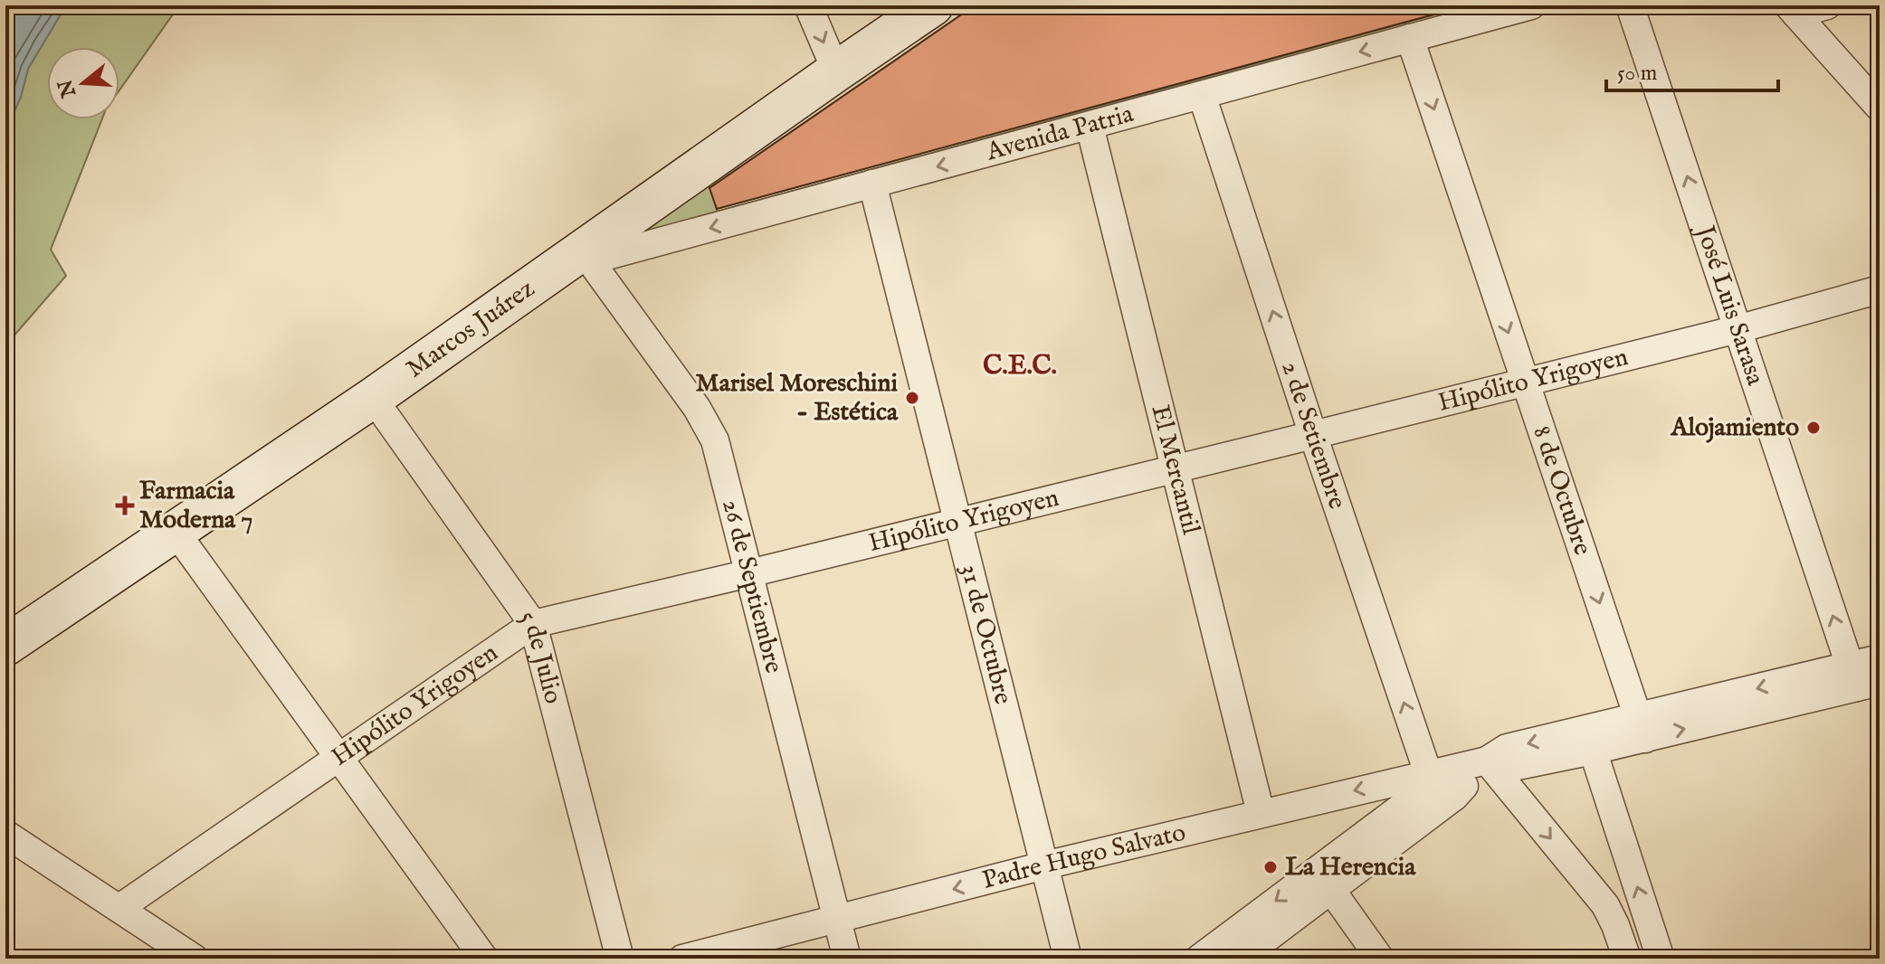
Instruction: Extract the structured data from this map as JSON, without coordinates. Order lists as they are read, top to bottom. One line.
{"streets":{"main road":["Marcos Juárez"],"street":["Avenida Patria","José Luis Sarasa","Hipólito Yrigoyen","2 de Setiembre","El Mercantil","8 de Octubre","26 de Septiembre","31 de Octubre","5 de Julio","Padre Hugo Salvato"]},"crossings":[["Avenida Patria","Marcos Juárez"],["Avenida Patria","2 de Setiembre"],["Avenida Patria","El Mercantil"],["Avenida Patria","8 de Octubre"],["Avenida Patria","26 de Septiembre"],["Avenida Patria","31 de Octubre"],["José Luis Sarasa","Hipólito Yrigoyen"],["José Luis Sarasa","Padre Hugo Salvato"],["Marcos Juárez","26 de Septiembre"],["Marcos Juárez","5 de Julio"],["Hipólito Yrigoyen","2 de Setiembre"],["Hipólito Yrigoyen","El Mercantil"],["Hipólito Yrigoyen","8 de Octubre"],["Hipólito Yrigoyen","26 de Septiembre"],["Hipólito Yrigoyen","31 de Octubre"],["Hipólito Yrigoyen","5 de Julio"],["2 de Setiembre","Padre Hugo Salvato"],["El Mercantil","Padre Hugo Salvato"],["8 de Octubre","Padre Hugo Salvato"],["26 de Septiembre","Padre Hugo Salvato"],["31 de Octubre","Padre Hugo Salvato"]],"one_way":["Avenida Patria","José Luis Sarasa","2 de Setiembre","8 de Octubre"],"districts":["C.E.C."],"places":{"other":["Marisel Moreschini - Estética","Alojamiento","La Herencia"],"health":["Farmacia Moderna 7"]},"scale_bar":"50 m","north":"left"}
